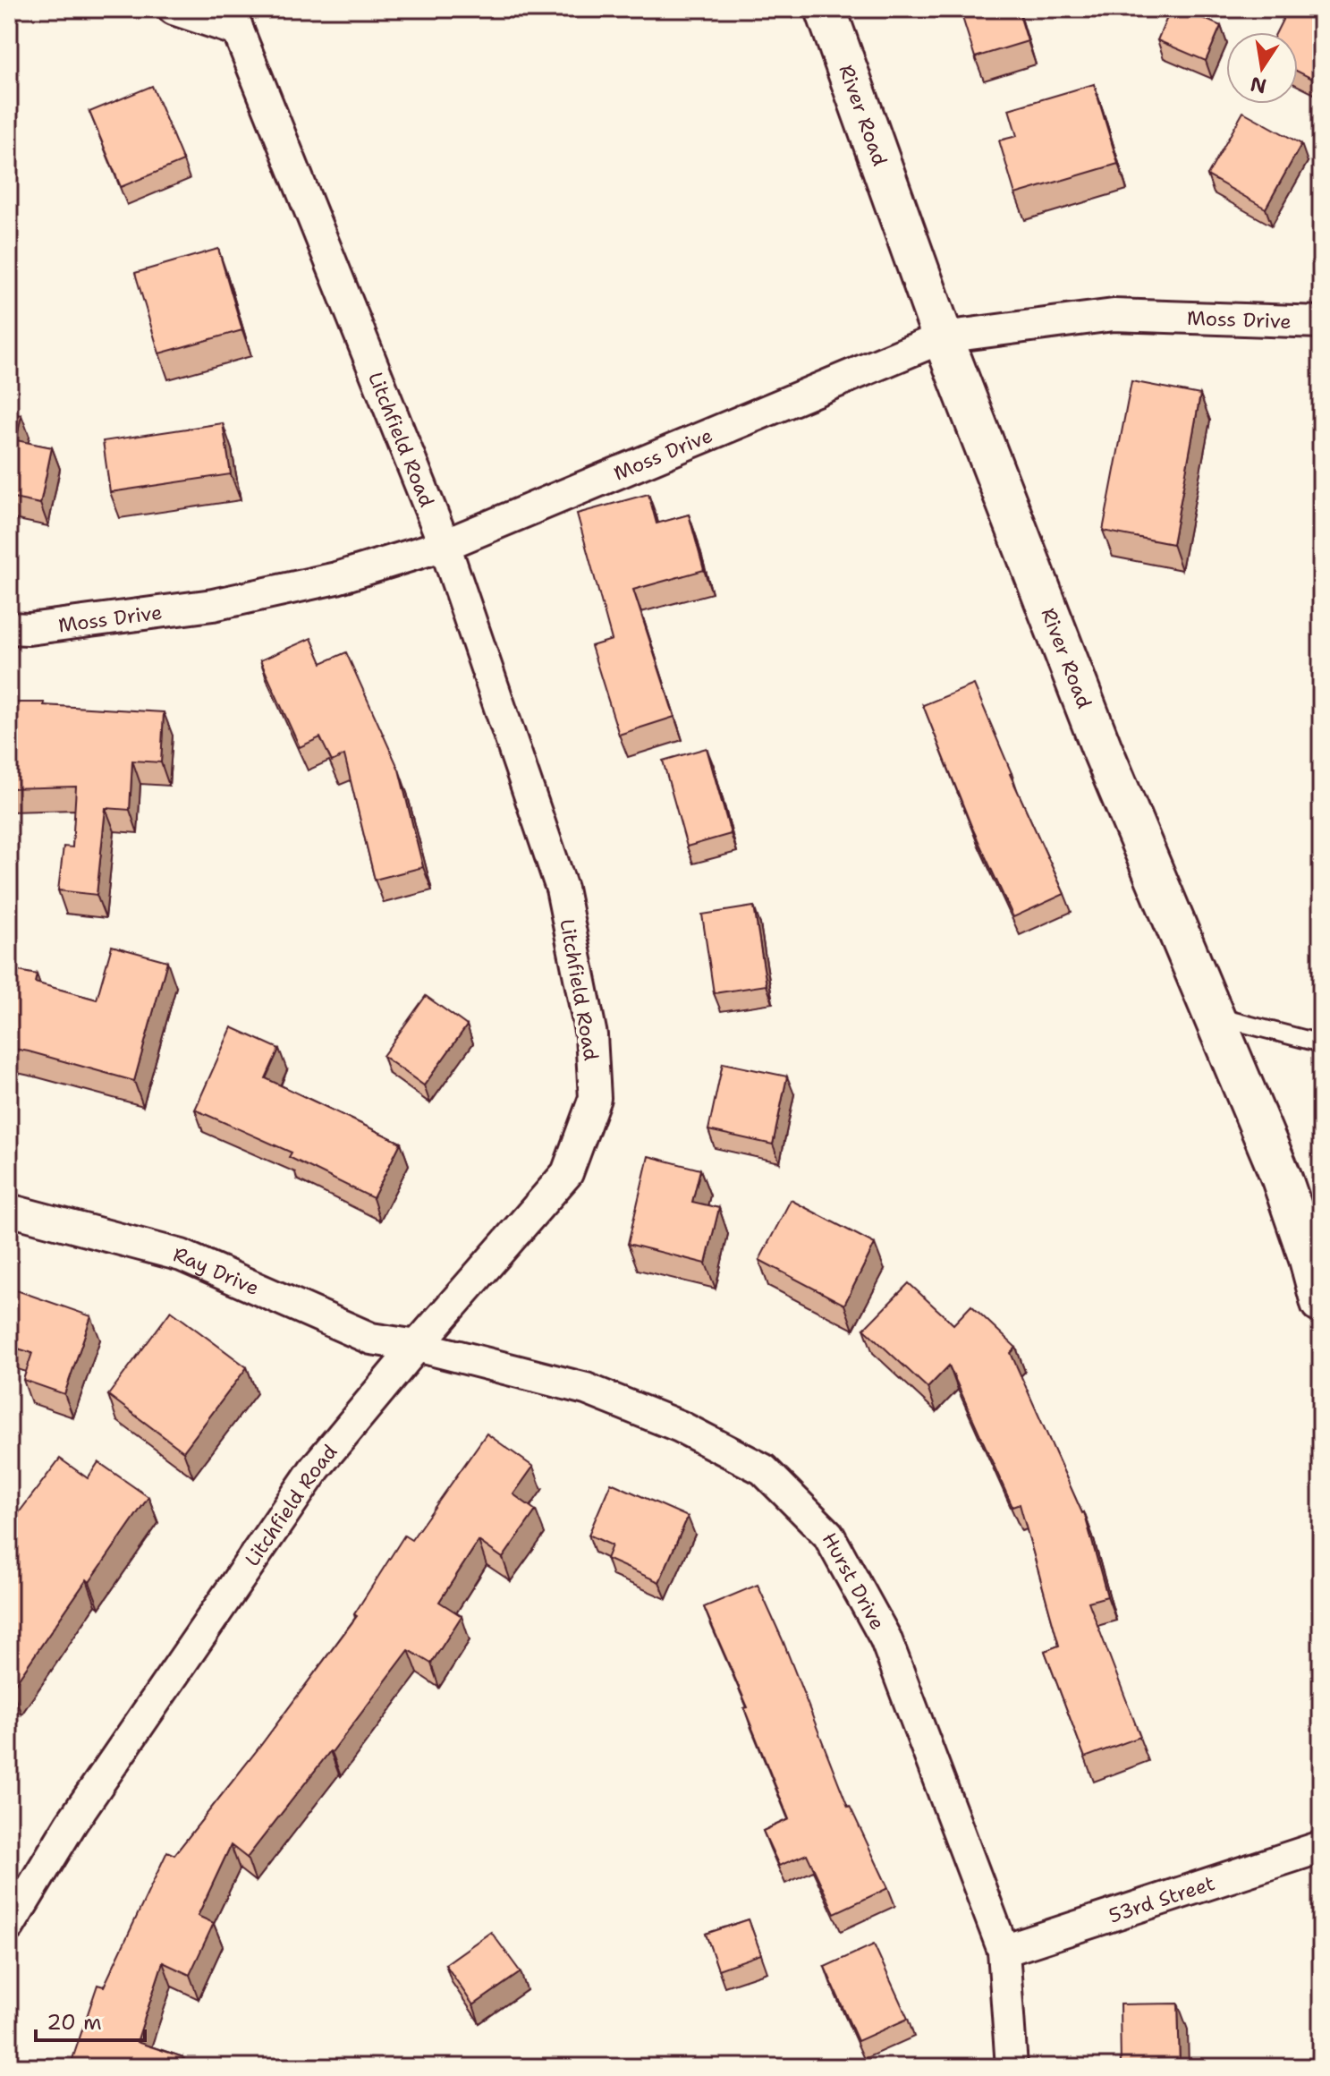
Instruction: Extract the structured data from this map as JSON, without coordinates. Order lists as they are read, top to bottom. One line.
{"streets":{"main road":["River Road"],"street":["Moss Drive","Litchfield Road","Ray Drive","Hurst Drive","53rd Street"]},"crossings":[["River Road","Moss Drive"],["Moss Drive","Litchfield Road"],["Litchfield Road","Ray Drive"],["Litchfield Road","Hurst Drive"],["Ray Drive","Hurst Drive"],["Hurst Drive","53rd Street"]],"scale_bar":"20 m","north":"bottom"}
